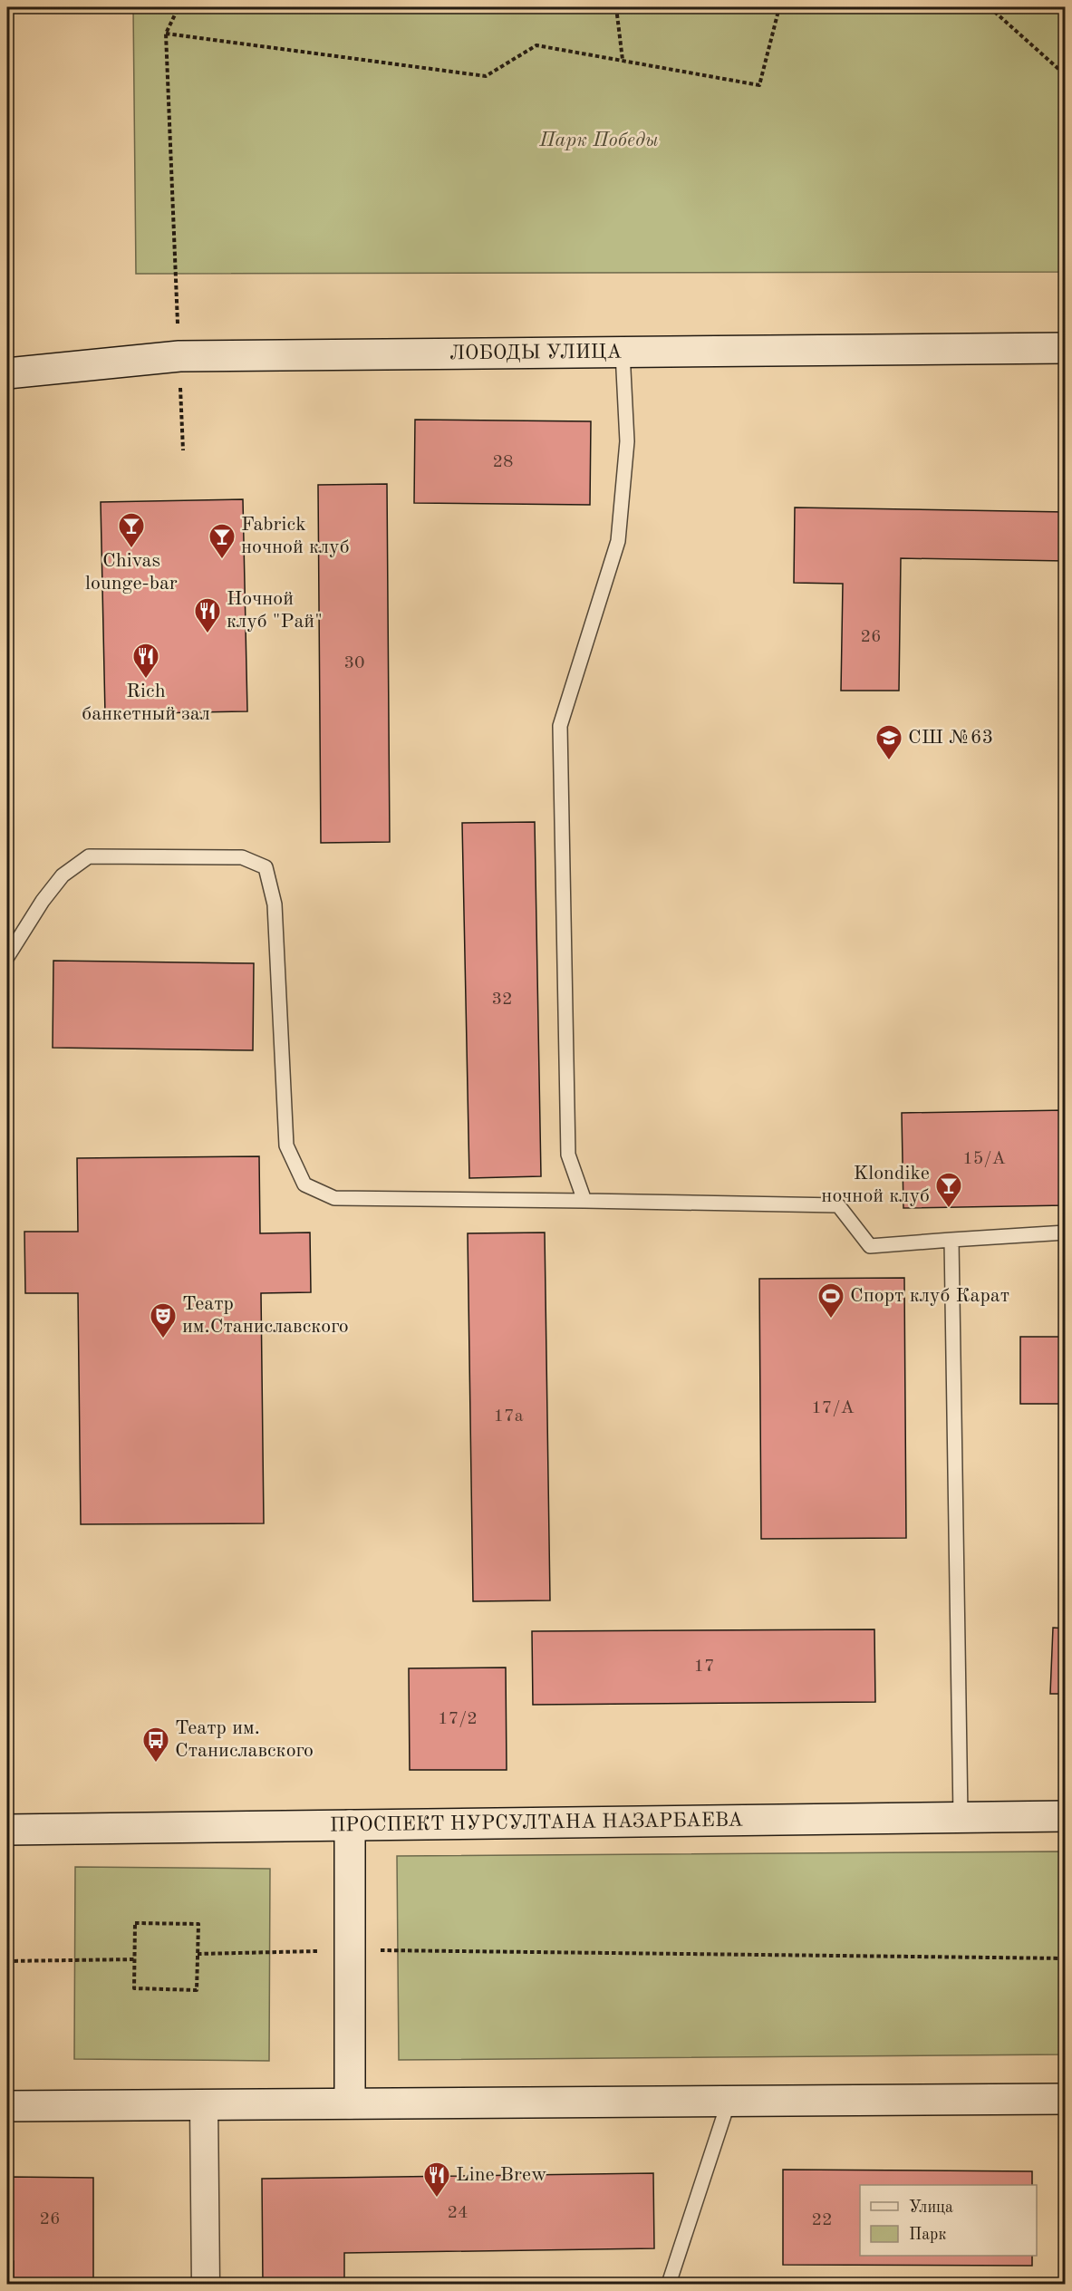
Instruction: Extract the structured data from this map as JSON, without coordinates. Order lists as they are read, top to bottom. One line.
{"streets":{"main road":["ЛОБОДЫ УЛИЦА","ПРОСПЕКТ НУРСУЛТАНА НАЗАРБАЕВА"]},"parks":["Парк Победы"],"places":{"bar":["Chivas lounge-bar","Fabrick ночной клуб","Klondike ночной клуб"],"restaurant":["Ночной клуб \"Рай\"","Rich банкетный зал","Line Brew"],"school or university":["СШ №63"],"sports":["Спорт клуб Карат"],"theatre":["Театр им.Станиславского"],"bus stop":["Театр им. Станиславского"]},"house_numbers":["28","26","30","32","15/А","17/А","17а","17","17/2","24","26","22"],"legend":["Улица","Парк"]}
